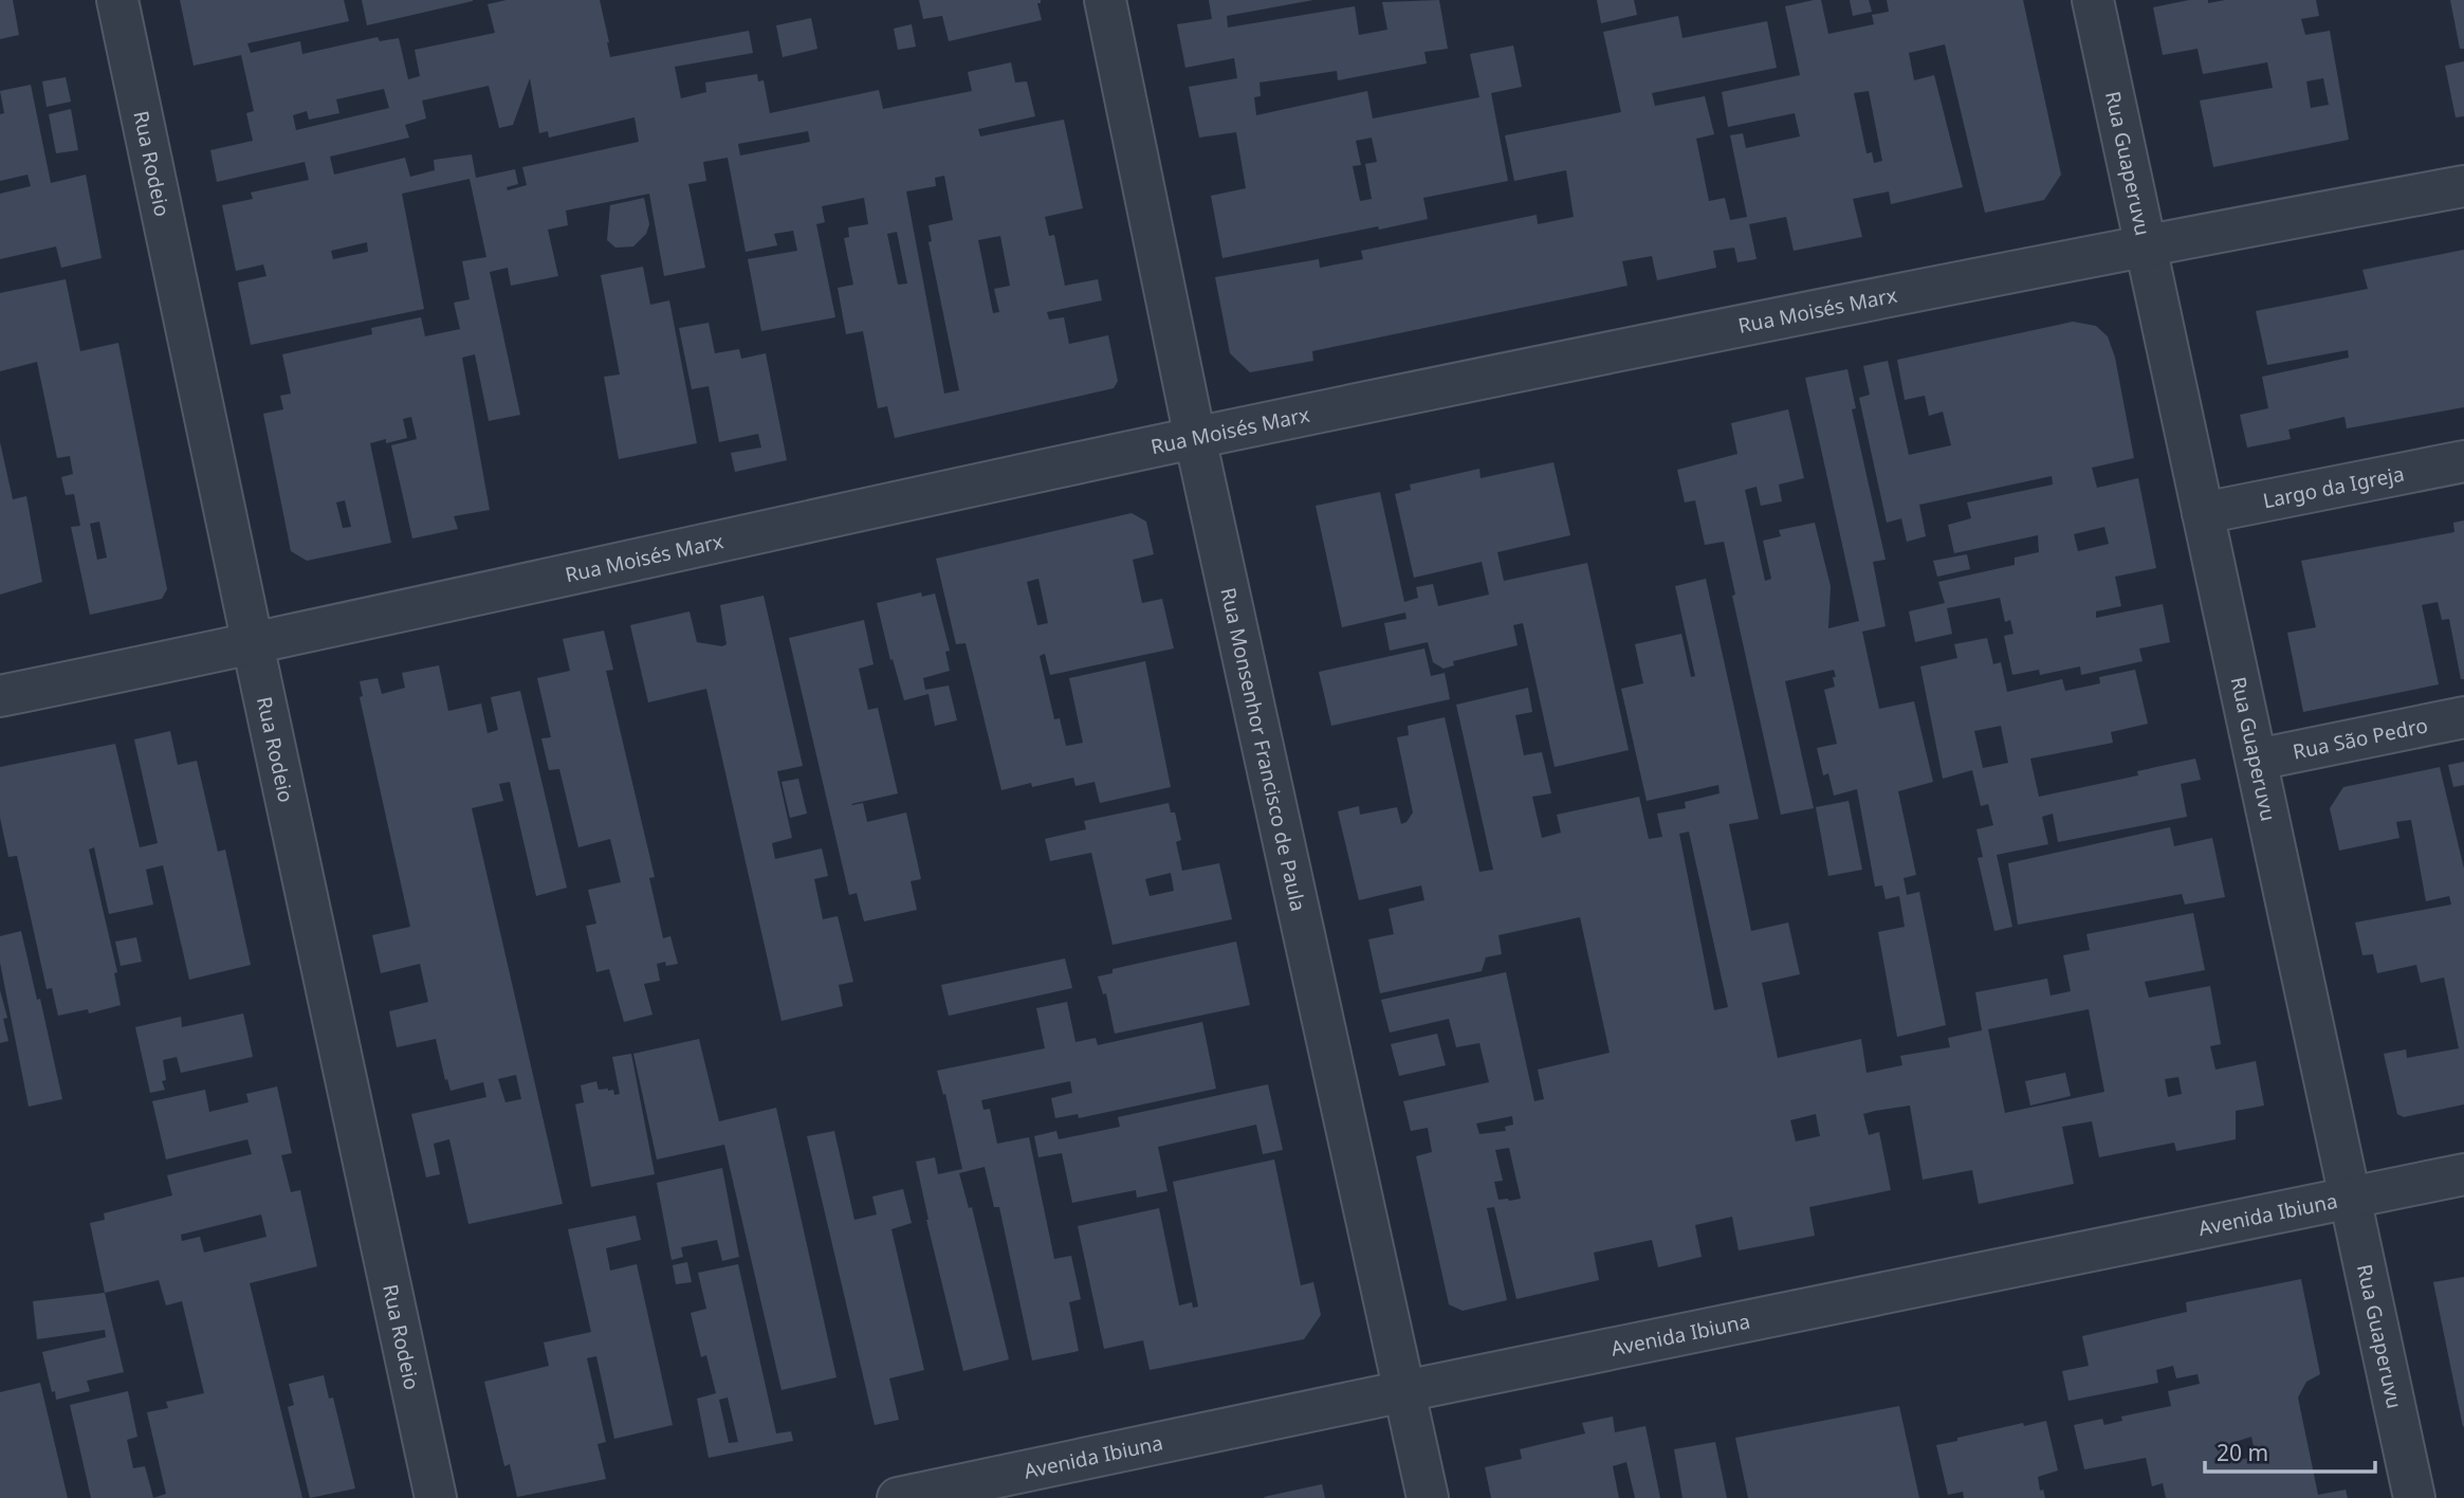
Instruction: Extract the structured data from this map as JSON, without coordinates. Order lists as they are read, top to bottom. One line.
{"streets":{"street":["Rua Rodeio","Rua Guaperuvu","Rua Moisés Marx","Largo da Igreja","Rua São Pedro","Rua Monsenhor Francisco de Paula","Avenida Ibiuna"]},"crossings":[["Rua Rodeio","Rua Moisés Marx"],["Rua Guaperuvu","Rua Moisés Marx"],["Rua Guaperuvu","Largo da Igreja"],["Rua Guaperuvu","Rua São Pedro"],["Rua Guaperuvu","Avenida Ibiuna"],["Rua Moisés Marx","Rua Monsenhor Francisco de Paula"],["Rua Monsenhor Francisco de Paula","Avenida Ibiuna"]],"scale_bar":"20 m"}
